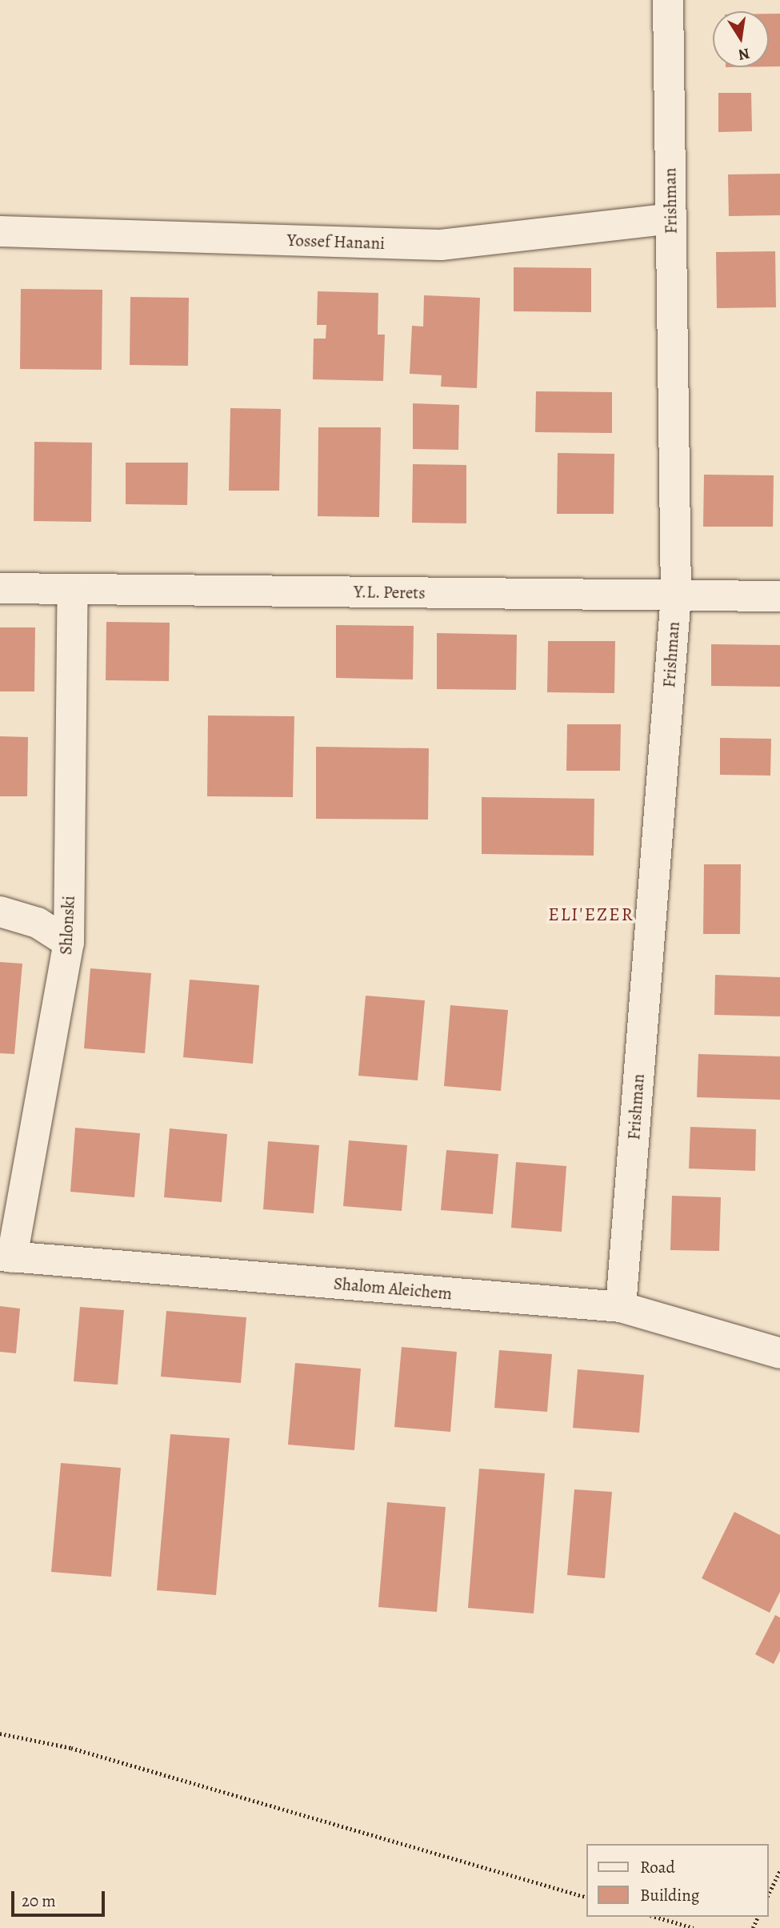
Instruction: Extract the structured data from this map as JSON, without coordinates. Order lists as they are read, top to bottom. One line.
{"streets":{"street":["Frishman","Yossef Hanani","Y.L. Perets","Shlonski","Shalom Aleichem"]},"crossings":[["Frishman","Yossef Hanani"],["Frishman","Y.L. Perets"],["Frishman","Shalom Aleichem"],["Y.L. Perets","Shlonski"],["Shlonski","Shalom Aleichem"]],"districts":["ELI'EZER"],"legend":["Road","Building"],"scale_bar":"20 m","north":"bottom"}
